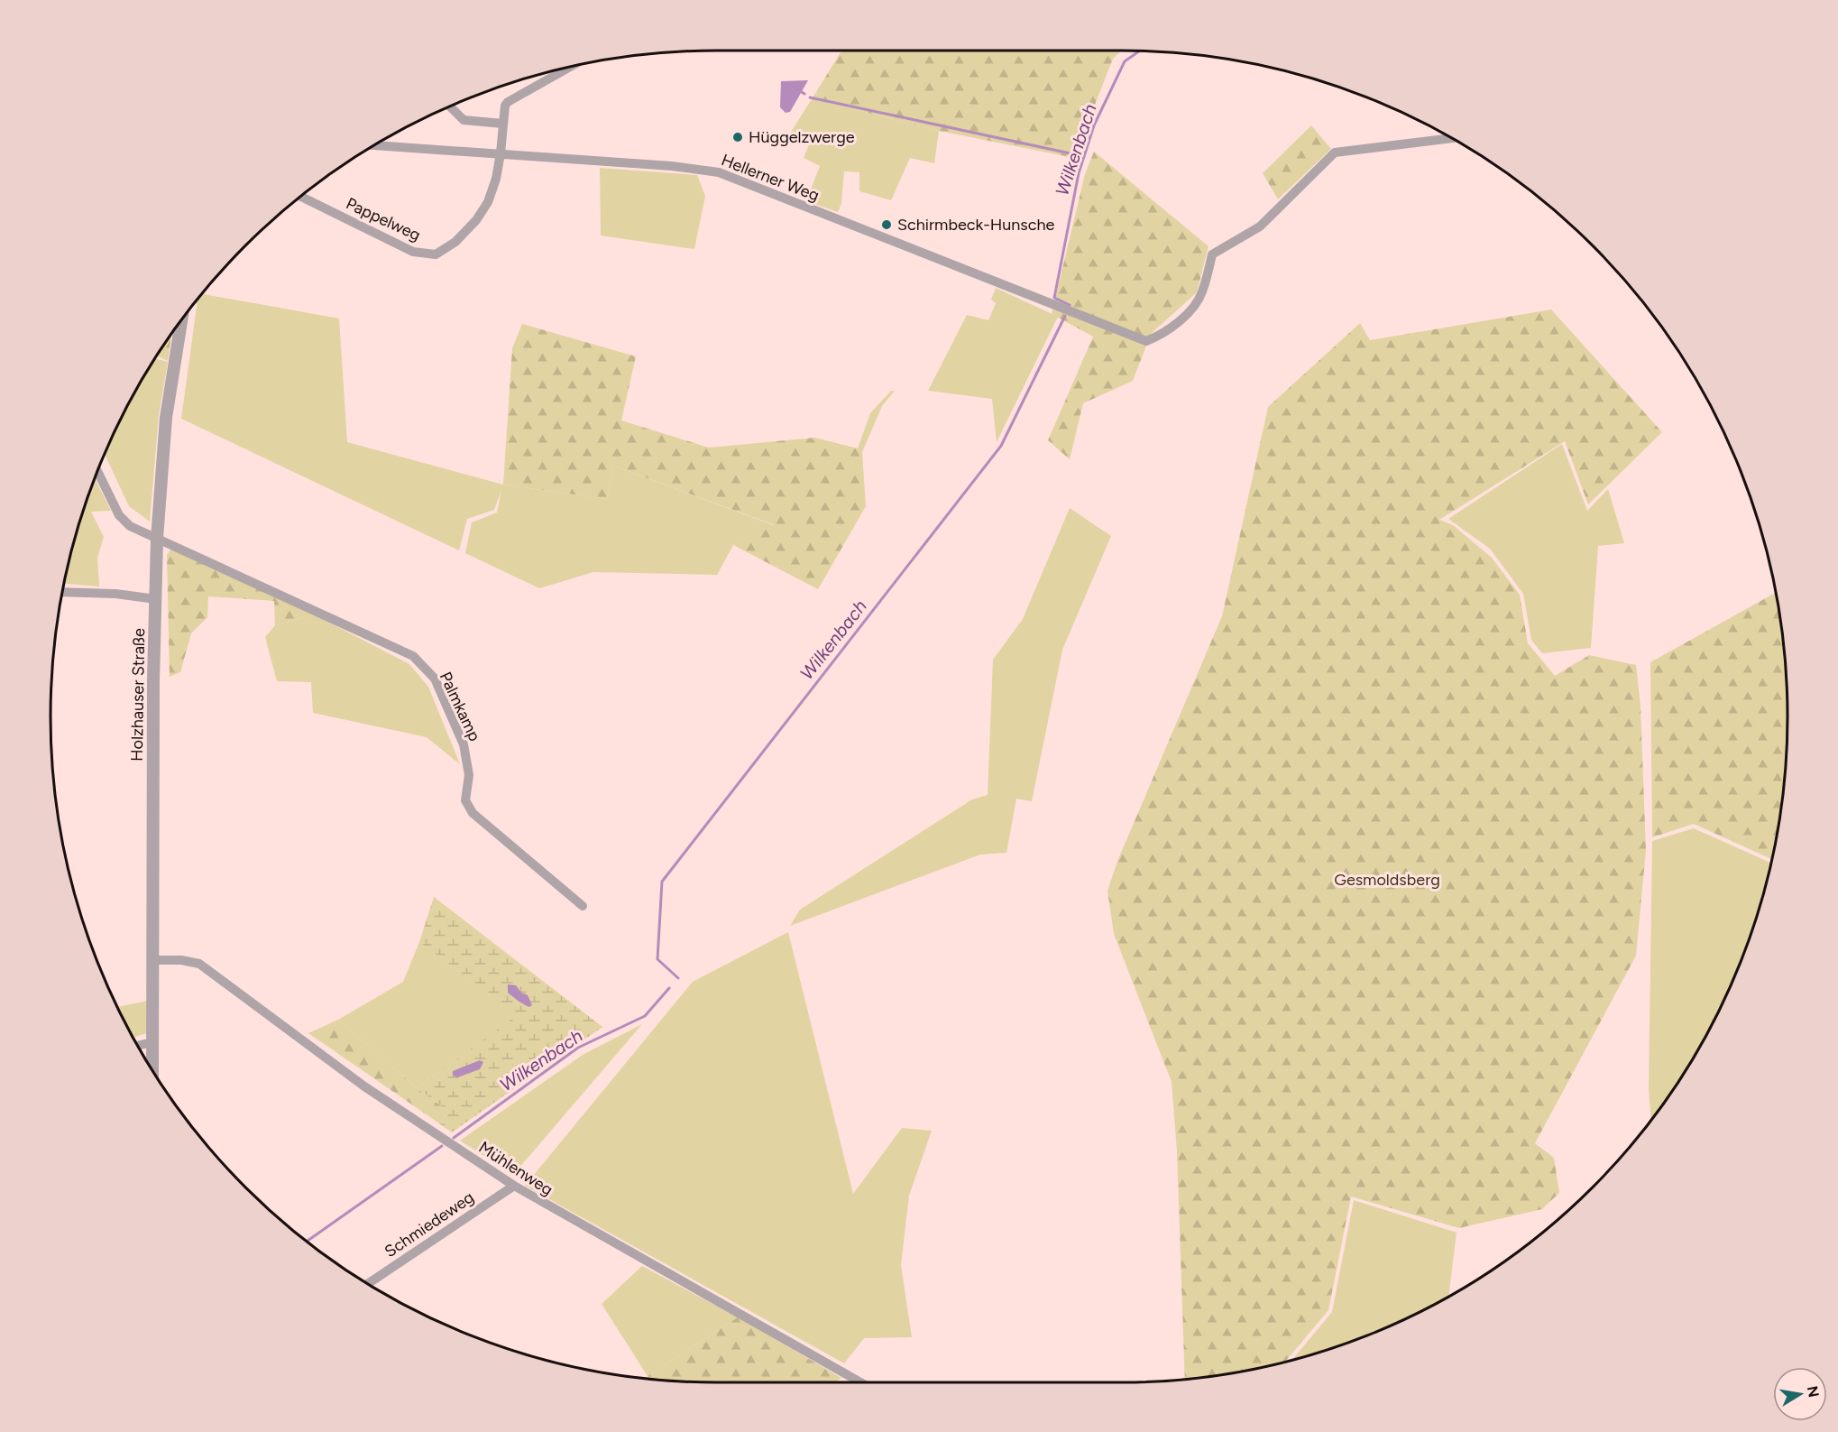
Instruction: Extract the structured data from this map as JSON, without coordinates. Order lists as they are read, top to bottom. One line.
{"streets":{"street":["Hellerner Weg","Pappelweg","Holzhauser Straße","Palmkamp","Mühlenweg","Schmiedeweg"]},"crossings":[["Hellerner Weg","Pappelweg"],["Holzhauser Straße","Palmkamp"],["Holzhauser Straße","Mühlenweg"],["Mühlenweg","Schmiedeweg"]],"water":["Wilkenbach"],"parks":["Gesmoldsberg"],"places":["Hüggelzwerge","Schirmbeck-Hunsche"],"north":"right"}
